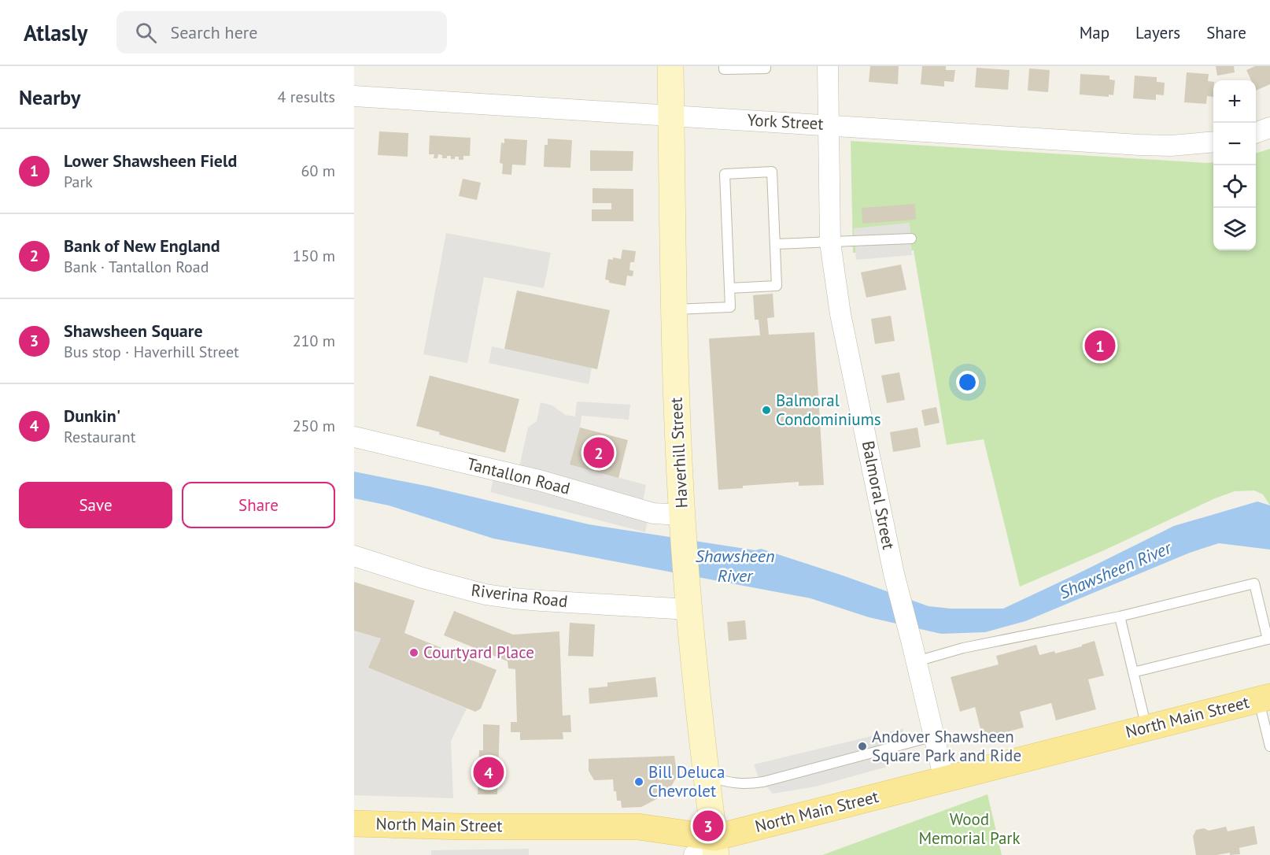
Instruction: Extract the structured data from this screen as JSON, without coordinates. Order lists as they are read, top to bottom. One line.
{"streets":{"main road":["Haverhill Street","North Main Street"],"street":["York Street","Tantallon Road","Balmoral Street","Riverina Road"]},"crossings":[["York Street","Haverhill Street"],["York Street","Balmoral Street"],["Haverhill Street","Tantallon Road"],["Haverhill Street","Riverina Road"],["Haverhill Street","North Main Street"],["Balmoral Street","North Main Street"]],"water":["Shawsheen River"],"parks":["Wood Memorial Park"],"places":["Balmoral Condominiums","Courtyard Place","Andover Shawsheen Square Park and Ride","Bill Deluca Chevrolet"],"page":{"header":"Atlasly","search":"Search here","nav":["Map","Layers","Share"],"heading":["Nearby","4 results"],"map_buttons":["+","−"],"list":[{"mark":"1","name":"Lower Shawsheen Field","note":"Park","value":"60 m"},{"mark":"2","name":"Bank of New England","note":"Bank · Tantallon Road","value":"150 m"},{"mark":"3","name":"Shawsheen Square","note":"Bus stop · Haverhill Street","value":"210 m"},{"mark":"4","name":"Dunkin'","note":"Restaurant","value":"250 m"}],"pins":["1","2","4","3"],"buttons":["Save","Share"]}}
